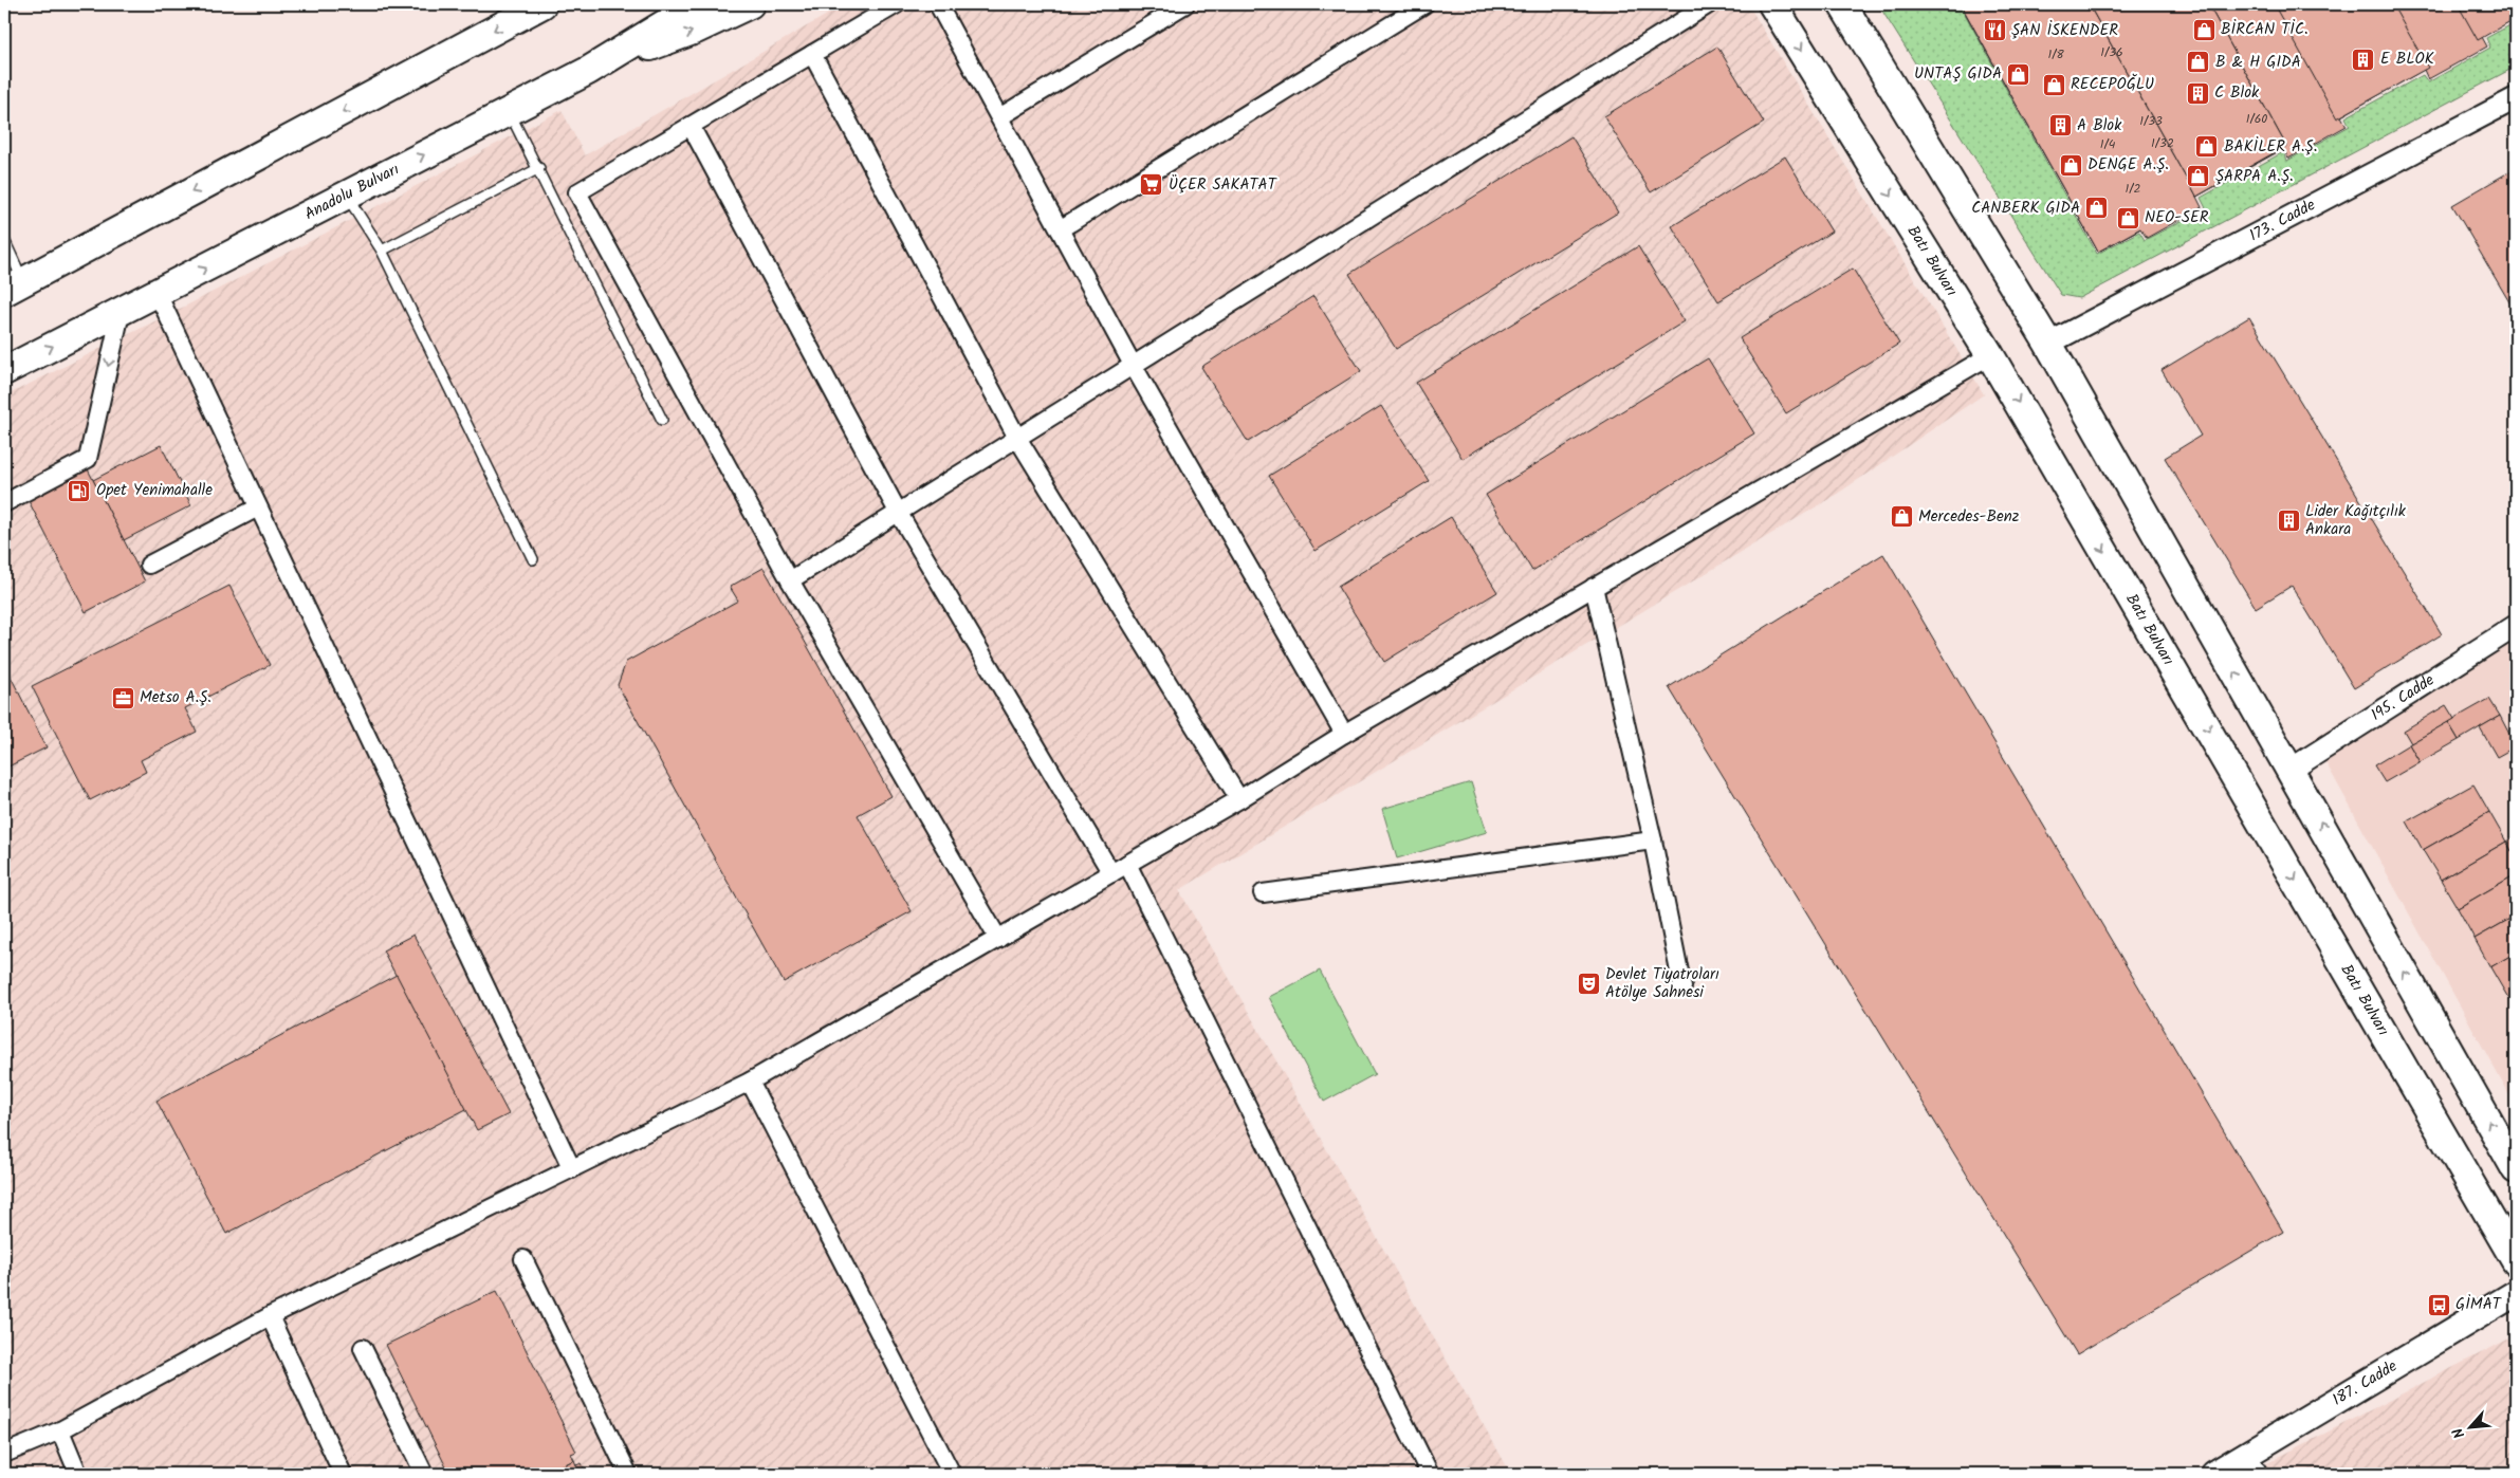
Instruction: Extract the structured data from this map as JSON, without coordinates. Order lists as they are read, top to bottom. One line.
{"streets":{"main road":["Anadolu Bulvarı","Batı Bulvarı","187. Cadde"],"street":["173. Cadde","195. Cadde"]},"places":{"shop":["BİRCAN TİC.","B & H GIDA","UNTAŞ GIDA","RECEPOĞLU","BAKİLER A.Ş.","DENGE A.Ş.","ŞARPA A.Ş.","CANBERK GIDA","NEO-SER","Mercedes-Benz"],"restaurant":["ŞAN İSKENDER"],"building":["E BLOK","C Blok","A Blok","Lider Kağıtçılık Ankara"],"supermarket":["ÜÇER SAKATAT"],"fuel station":["Opet Yenimahalle"],"office":["Metso A.Ş."],"theatre":["Devlet Tiyatroları Atölye Sahnesi"],"bus stop":["GİMAT"]},"house_numbers":["1/36","1/8","1/60","1/33","1/32","1/4","1/2"],"north":"bottom left"}
